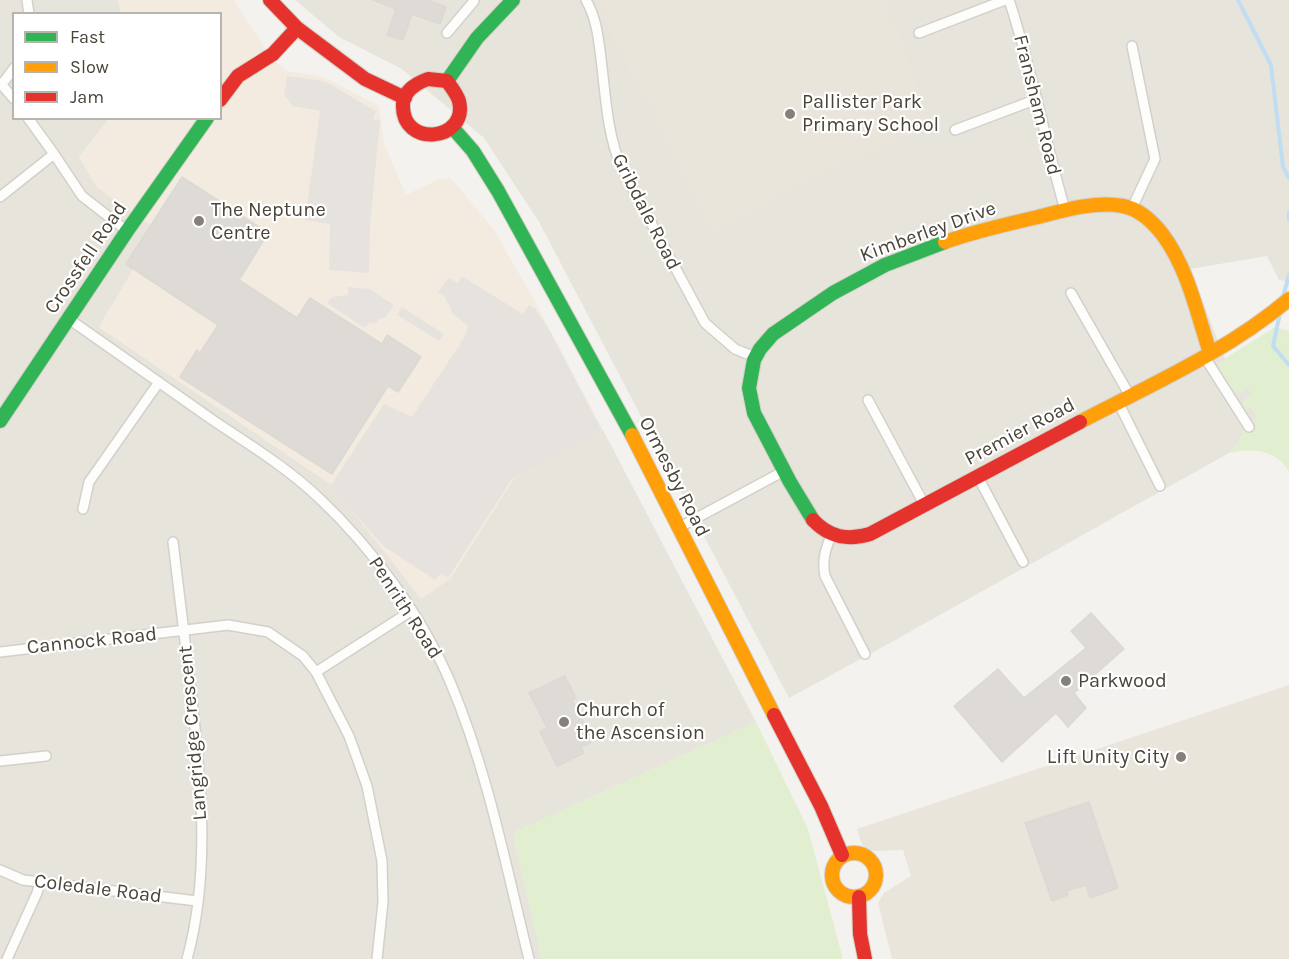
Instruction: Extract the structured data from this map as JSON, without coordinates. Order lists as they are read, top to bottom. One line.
{"streets":{"street":["Fransham Road","Gribdale Road","Kimberley Drive","Crossfell Road","Premier Road","Ormesby Road","Penrith Road","Cannock Road","Langridge Crescent","Coledale Road"]},"crossings":[["Fransham Road","Kimberley Drive"],["Gribdale Road","Kimberley Drive"],["Crossfell Road","Penrith Road"],["Cannock Road","Langridge Crescent"],["Langridge Crescent","Coledale Road"]],"places":["Pallister Park Primary School","The Neptune Centre","Parkwood","Church of the Ascension","Lift Unity City"],"legend":["Fast","Slow","Jam"]}
